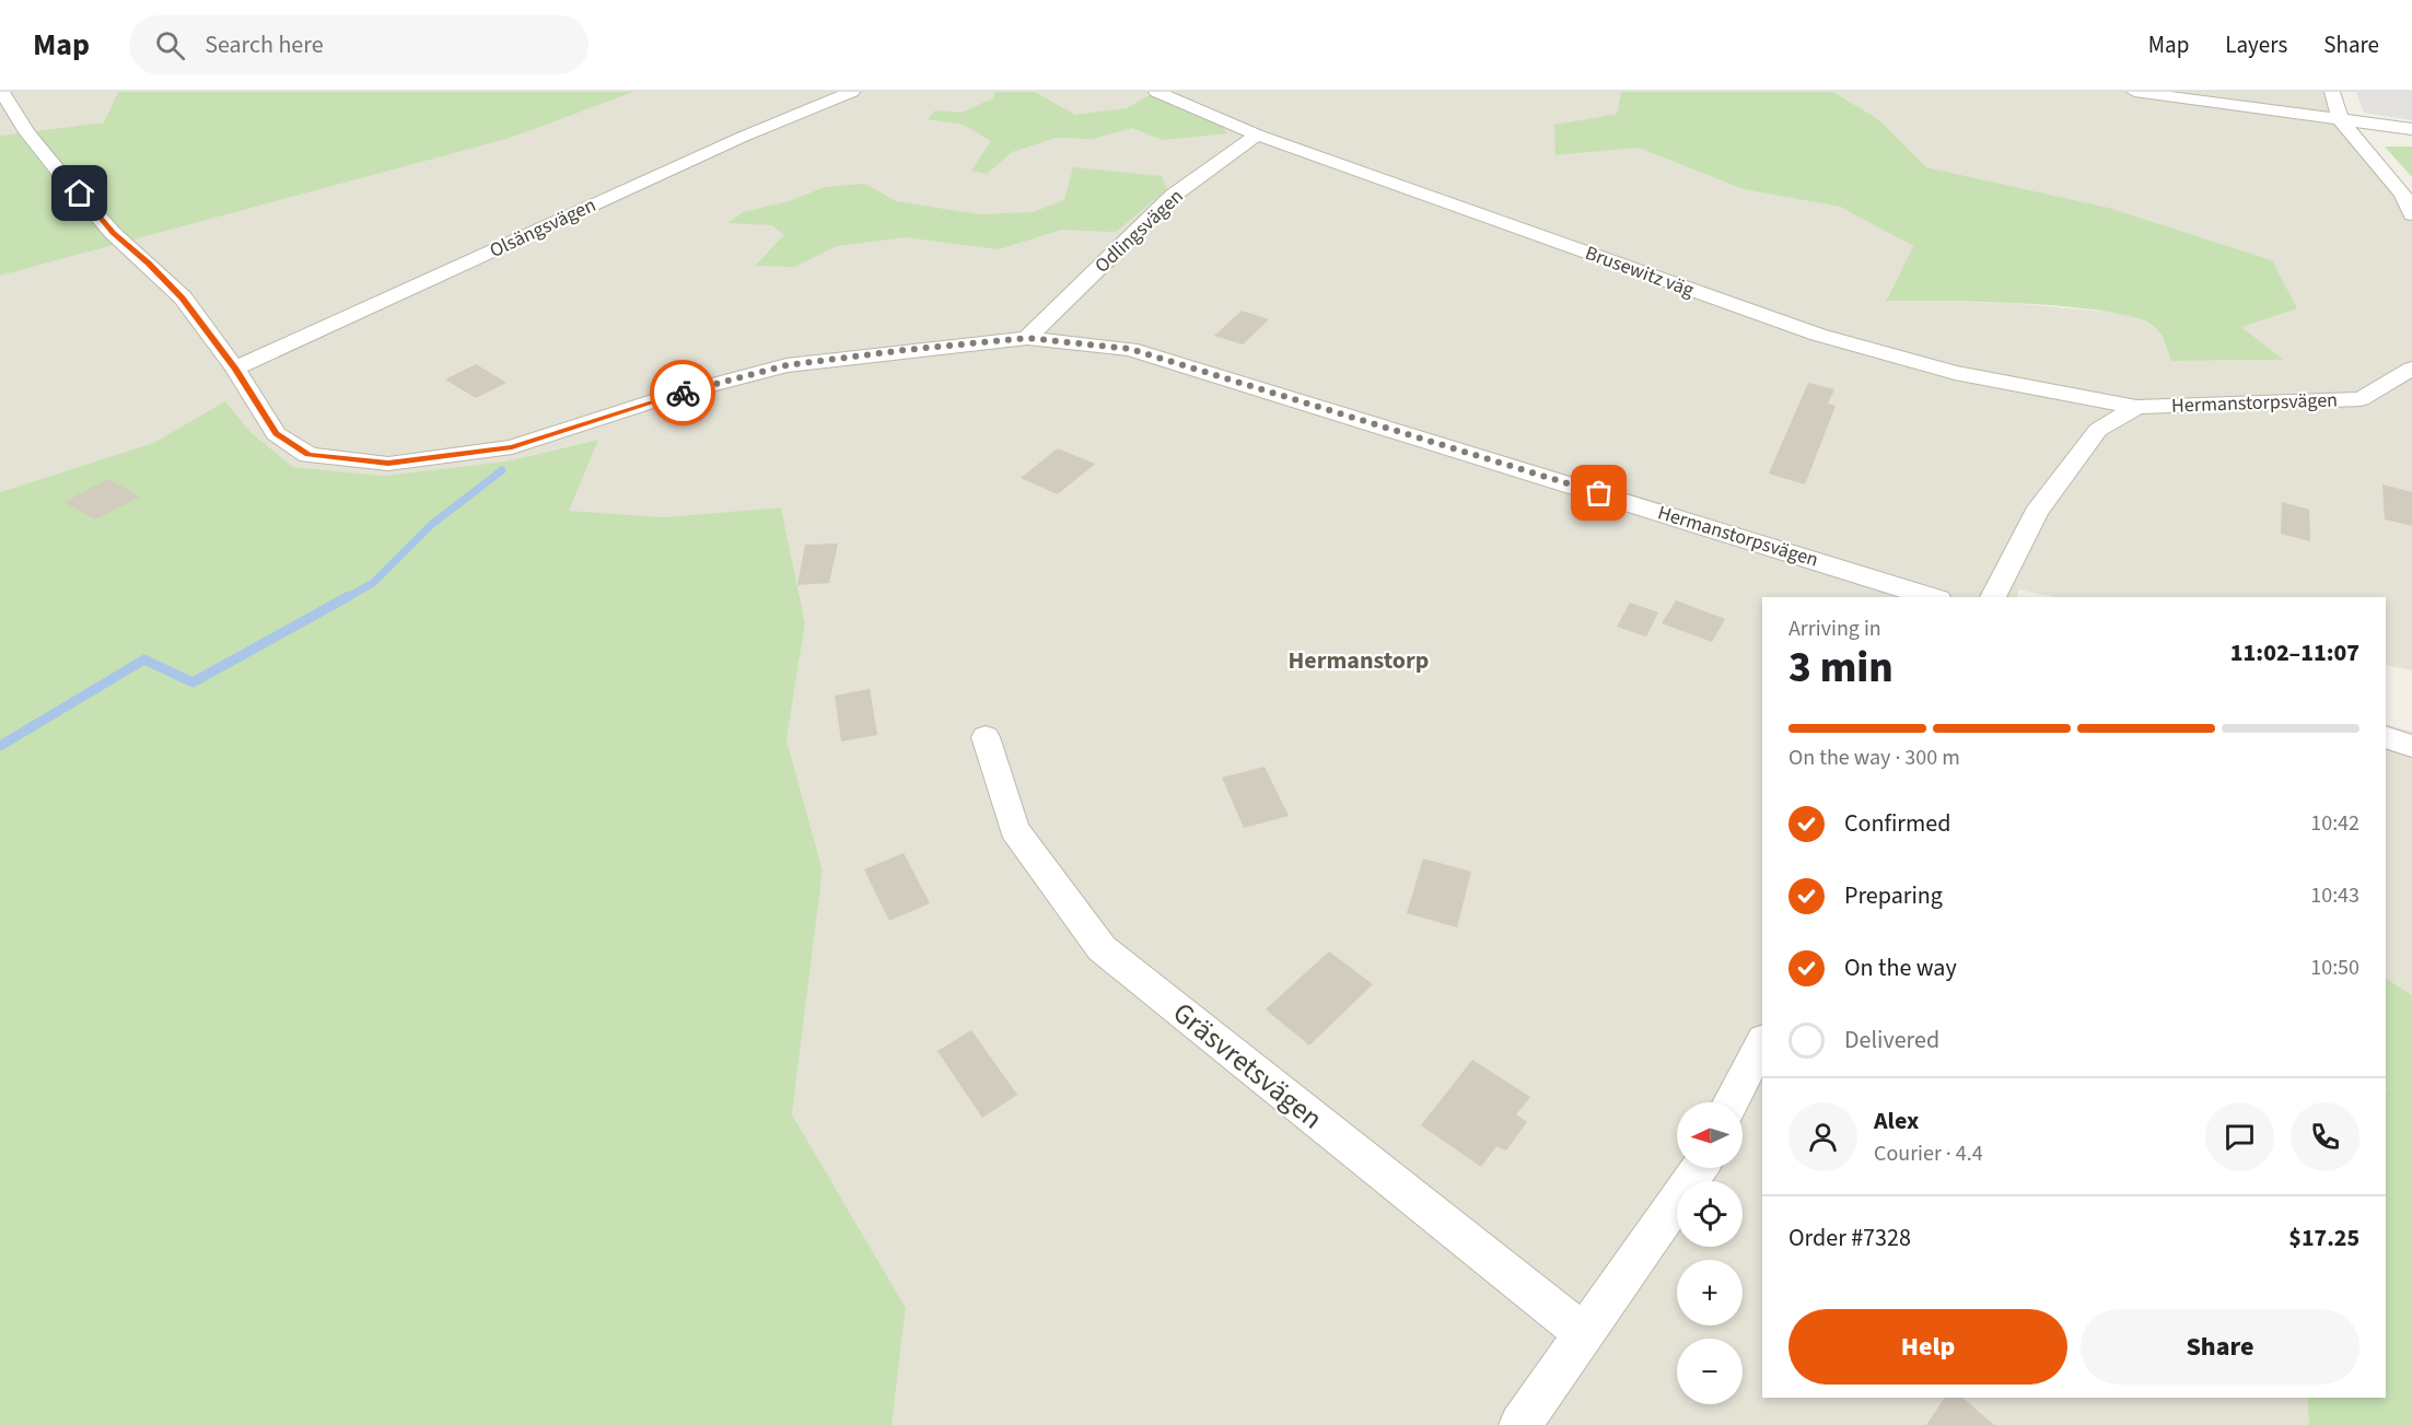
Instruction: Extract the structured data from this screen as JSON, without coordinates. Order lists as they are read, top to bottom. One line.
{"streets":{"street":["Olsängsvägen","Odlingsvägen","Brusewitz väg","Hermanstorpsvägen","Gräsvretsvägen"]},"crossings":[["Olsängsvägen","Hermanstorpsvägen"],["Odlingsvägen","Brusewitz väg"],["Odlingsvägen","Hermanstorpsvägen"],["Brusewitz väg","Hermanstorpsvägen"]],"districts":["Hermanstorp"],"north":"left","page":{"header":"Map","search":"Search here","nav":["Map","Layers","Share"],"heading":["3 min","Arriving in","11:02–11:07"],"panel":["Alex","Courier · 4.4","Order #7328","$17.25"],"bar":"On the way · 300 m","list":[["Confirmed","10:42"],["Preparing","10:43"],["On the way","10:50"],"Delivered"],"map_buttons":["+","−"],"buttons":["Help","Share"]}}
